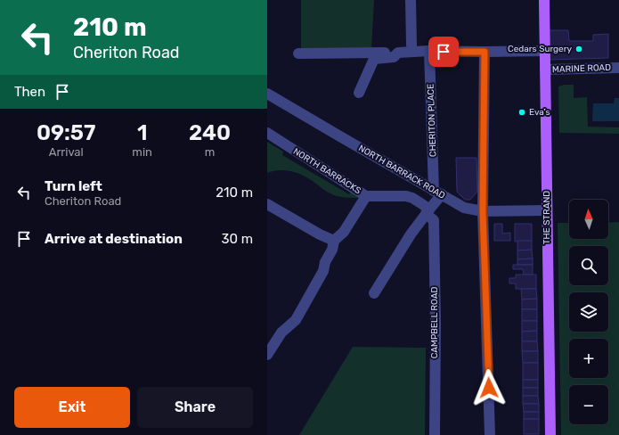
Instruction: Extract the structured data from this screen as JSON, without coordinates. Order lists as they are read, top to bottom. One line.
{"streets":{"main road":["THE STRAND"],"street":["MARINE ROAD","CHERITON PLACE","NORTH BARRACKS","NORTH BARRACK ROAD","CAMPBELL ROAD"]},"crossings":[["MARINE ROAD","THE STRAND"],["CHERITON PLACE","NORTH BARRACK ROAD"],["NORTH BARRACKS","CAMPBELL ROAD"],["NORTH BARRACK ROAD","THE STRAND"]],"places":["Cedars Surgery","Eva's"],"north":"top","page":{"turn":["210 m","Cheriton Road"],"then":"Then","eta":["09:57","Arrival","1","min","240","m"],"list":[{"name":"Turn left","note":"Cheriton Road","value":"210 m"},{"name":"Arrive at destination","value":"30 m"}],"map_buttons":["+","−"],"buttons":["Exit","Share"]}}
